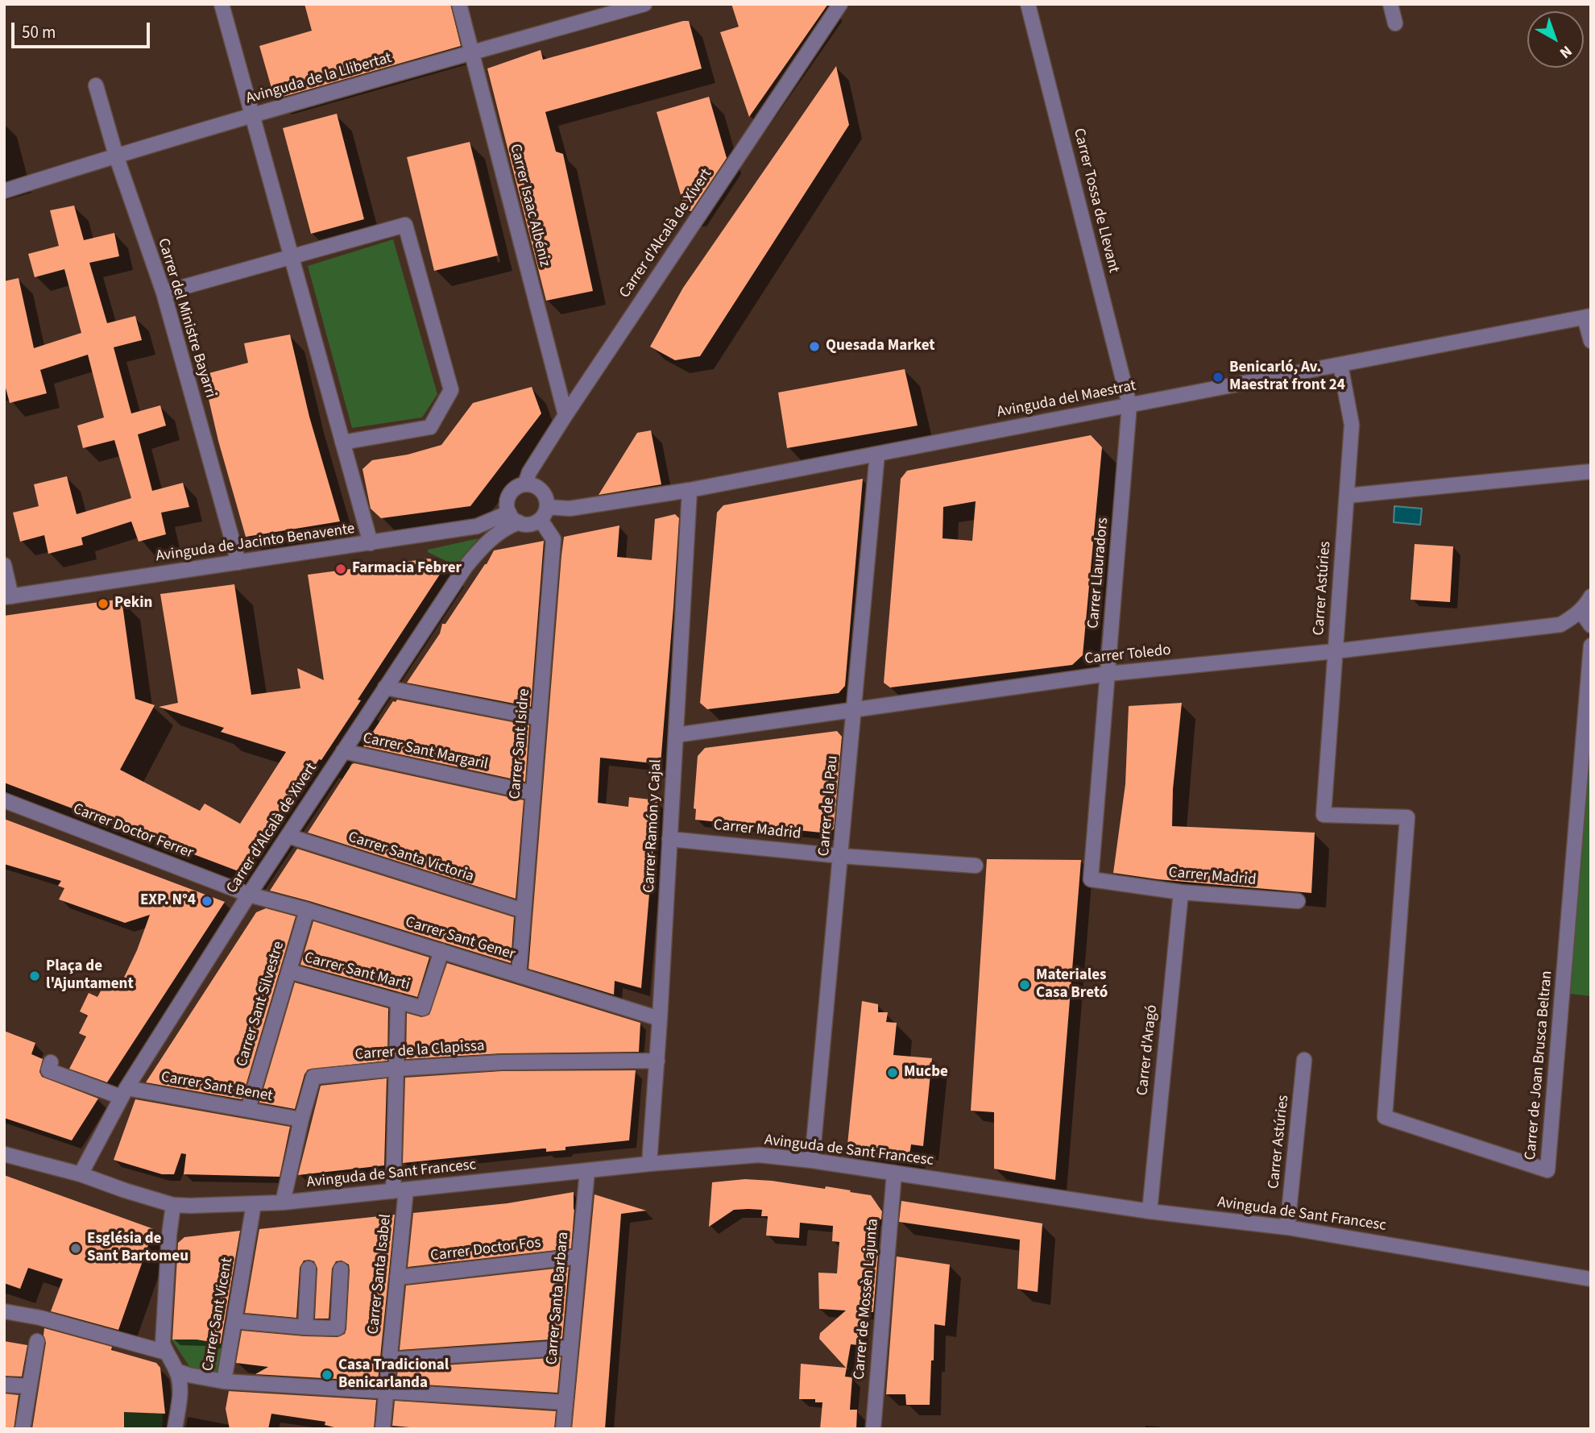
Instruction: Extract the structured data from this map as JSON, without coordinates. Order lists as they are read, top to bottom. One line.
{"streets":{"street":["Avinguda de la Llibertat","Carrer Tossa de Llevant","Carrer Isaac Albéniz","Carrer d'Alcalà de Xivert","Carrer del Ministre Bayarri","Avinguda del Maestrat","Avinguda de Jacinto Benavente","Carrer Llauradors","Carrer Astúries","Carrer Toledo","Carrer Sant Isidre","Carrer Sant Margaril","Carrer de la Pau","Carrer Ramón y Cajal","Carrer Madrid","Carrer Doctor Ferrer","Carrer Santa Victoria","Carrer Sant Gener","Carrer Sant Marti","Carrer Sant Silvestre","Carrer d'Aragó","Carrer de la Clapissa","Carrer de Joan Brusca Beltran","Carrer Sant Benet","Avinguda de Sant Francesc","Carrer Doctor Fos","Carrer Santa Isabel","Carrer Santa Barbara","Carrer de Mossèn Lajunta","Carrer Sant Vicent"]},"crossings":[["Avinguda de la Llibertat","Carrer Isaac Albéniz"],["Avinguda de la Llibertat","Carrer del Ministre Bayarri"],["Carrer Tossa de Llevant","Avinguda del Maestrat"],["Carrer Tossa de Llevant","Carrer Llauradors"],["Carrer Isaac Albéniz","Carrer d'Alcalà de Xivert"],["Carrer d'Alcalà de Xivert","Avinguda del Maestrat"],["Carrer d'Alcalà de Xivert","Avinguda de Jacinto Benavente"],["Carrer d'Alcalà de Xivert","Carrer Sant Isidre"],["Carrer d'Alcalà de Xivert","Carrer Sant Margaril"],["Carrer d'Alcalà de Xivert","Carrer Doctor Ferrer"],["Carrer d'Alcalà de Xivert","Carrer Santa Victoria"],["Carrer d'Alcalà de Xivert","Carrer Sant Gener"],["Carrer d'Alcalà de Xivert","Carrer Sant Benet"],["Carrer d'Alcalà de Xivert","Avinguda de Sant Francesc"],["Carrer del Ministre Bayarri","Avinguda de Jacinto Benavente"],["Avinguda del Maestrat","Avinguda de Jacinto Benavente"],["Avinguda del Maestrat","Carrer Llauradors"],["Avinguda del Maestrat","Carrer Astúries"],["Avinguda del Maestrat","Carrer Sant Isidre"],["Avinguda del Maestrat","Carrer de la Pau"],["Avinguda del Maestrat","Carrer Ramón y Cajal"],["Avinguda de Jacinto Benavente","Carrer Sant Isidre"],["Carrer Llauradors","Carrer Toledo"],["Carrer Llauradors","Carrer Madrid"],["Carrer Astúries","Carrer Toledo"],["Carrer Astúries","Carrer de Joan Brusca Beltran"],["Carrer Astúries","Avinguda de Sant Francesc"],["Carrer Toledo","Carrer de la Pau"],["Carrer Toledo","Carrer Ramón y Cajal"],["Carrer Sant Isidre","Carrer Sant Margaril"],["Carrer Sant Isidre","Carrer Santa Victoria"],["Carrer Sant Isidre","Carrer Sant Gener"],["Carrer de la Pau","Carrer Madrid"],["Carrer de la Pau","Avinguda de Sant Francesc"],["Carrer Ramón y Cajal","Carrer Madrid"],["Carrer Ramón y Cajal","Carrer Sant Gener"],["Carrer Ramón y Cajal","Carrer de la Clapissa"],["Carrer Ramón y Cajal","Avinguda de Sant Francesc"],["Carrer Madrid","Carrer d'Aragó"],["Carrer Doctor Ferrer","Carrer Sant Gener"],["Carrer Sant Gener","Carrer Sant Marti"],["Carrer Sant Gener","Carrer Sant Silvestre"],["Carrer Sant Marti","Carrer Sant Silvestre"],["Carrer Sant Marti","Carrer Santa Isabel"],["Carrer Sant Silvestre","Carrer Sant Benet"],["Carrer d'Aragó","Avinguda de Sant Francesc"],["Carrer de la Clapissa","Carrer Sant Benet"],["Carrer de la Clapissa","Avinguda de Sant Francesc"],["Carrer de la Clapissa","Carrer Santa Isabel"],["Avinguda de Sant Francesc","Carrer Santa Isabel"],["Avinguda de Sant Francesc","Carrer Santa Barbara"],["Avinguda de Sant Francesc","Carrer de Mossèn Lajunta"],["Avinguda de Sant Francesc","Carrer Sant Vicent"],["Carrer Doctor Fos","Carrer Santa Isabel"],["Carrer Doctor Fos","Carrer Santa Barbara"]],"places":["Quesada Market","Benicarló, Av. Maestrat front 24","Farmacia Febrer","Pekin","EXP. N°4","Plaça de l'Ajuntament","Materiales Casa Bretó","Mucbe","Església de Sant Bartomeu","Casa Tradicional Benicarlanda"],"scale_bar":"50 m","north":"bottom right"}
